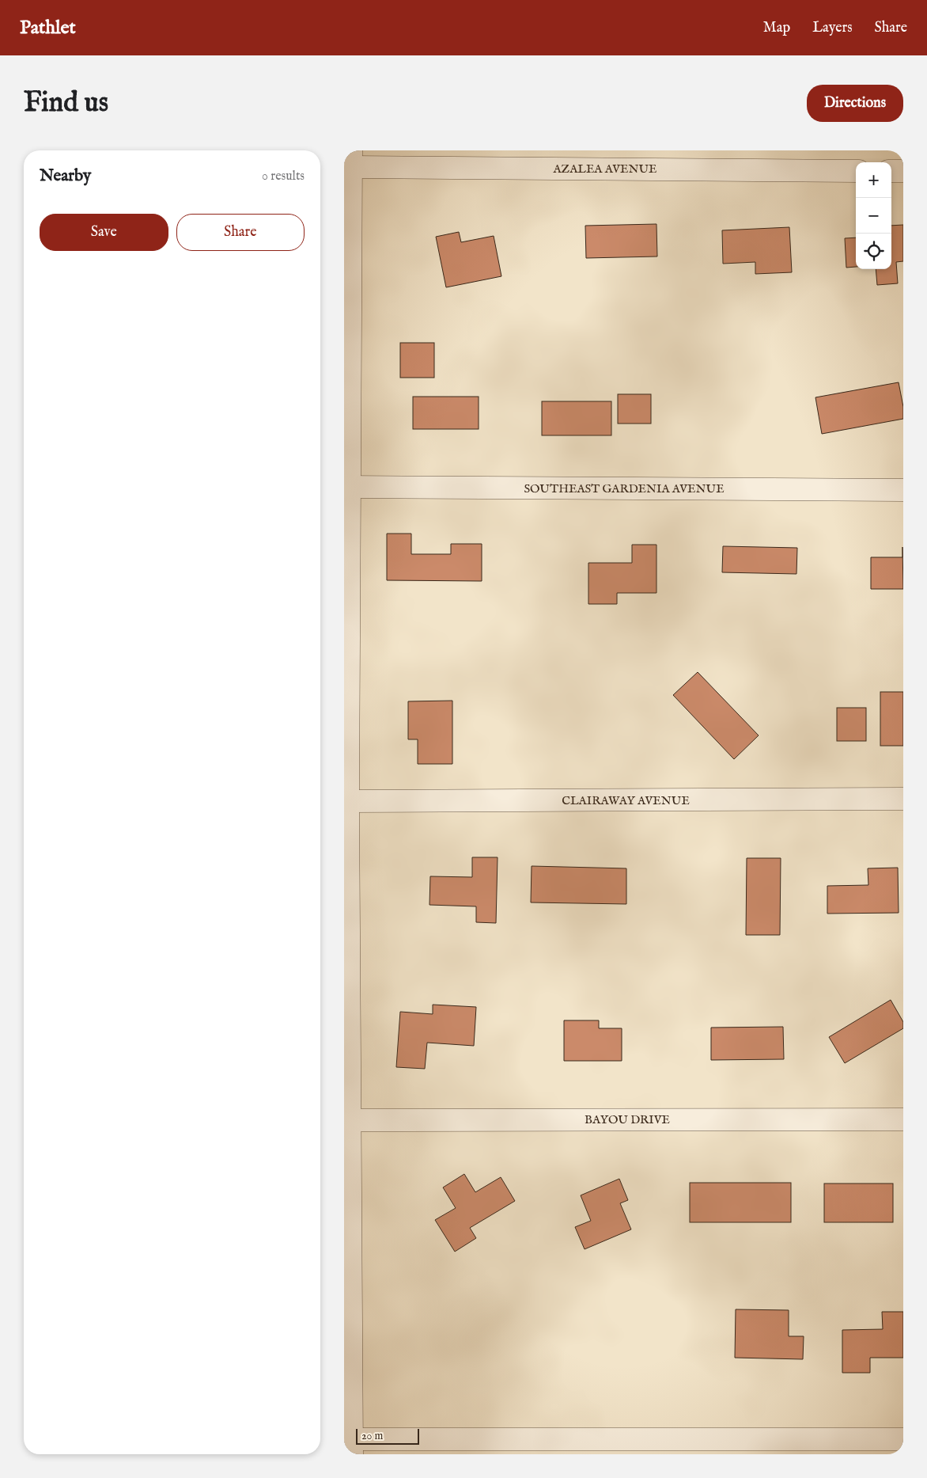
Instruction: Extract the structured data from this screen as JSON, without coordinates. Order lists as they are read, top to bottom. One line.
{"streets":{"street":["AZALEA AVENUE","SOUTHEAST GARDENIA AVENUE","CLAIRAWAY AVENUE","BAYOU DRIVE"]},"scale_bar":"20 m","page":{"header":"Pathlet","nav":["Map","Layers","Share"],"buttons":["Directions",["Save","Share"]],"title":"Find us","heading":["Nearby","0 results"],"map_buttons":["+","−"],"scale":"20 m"}}
